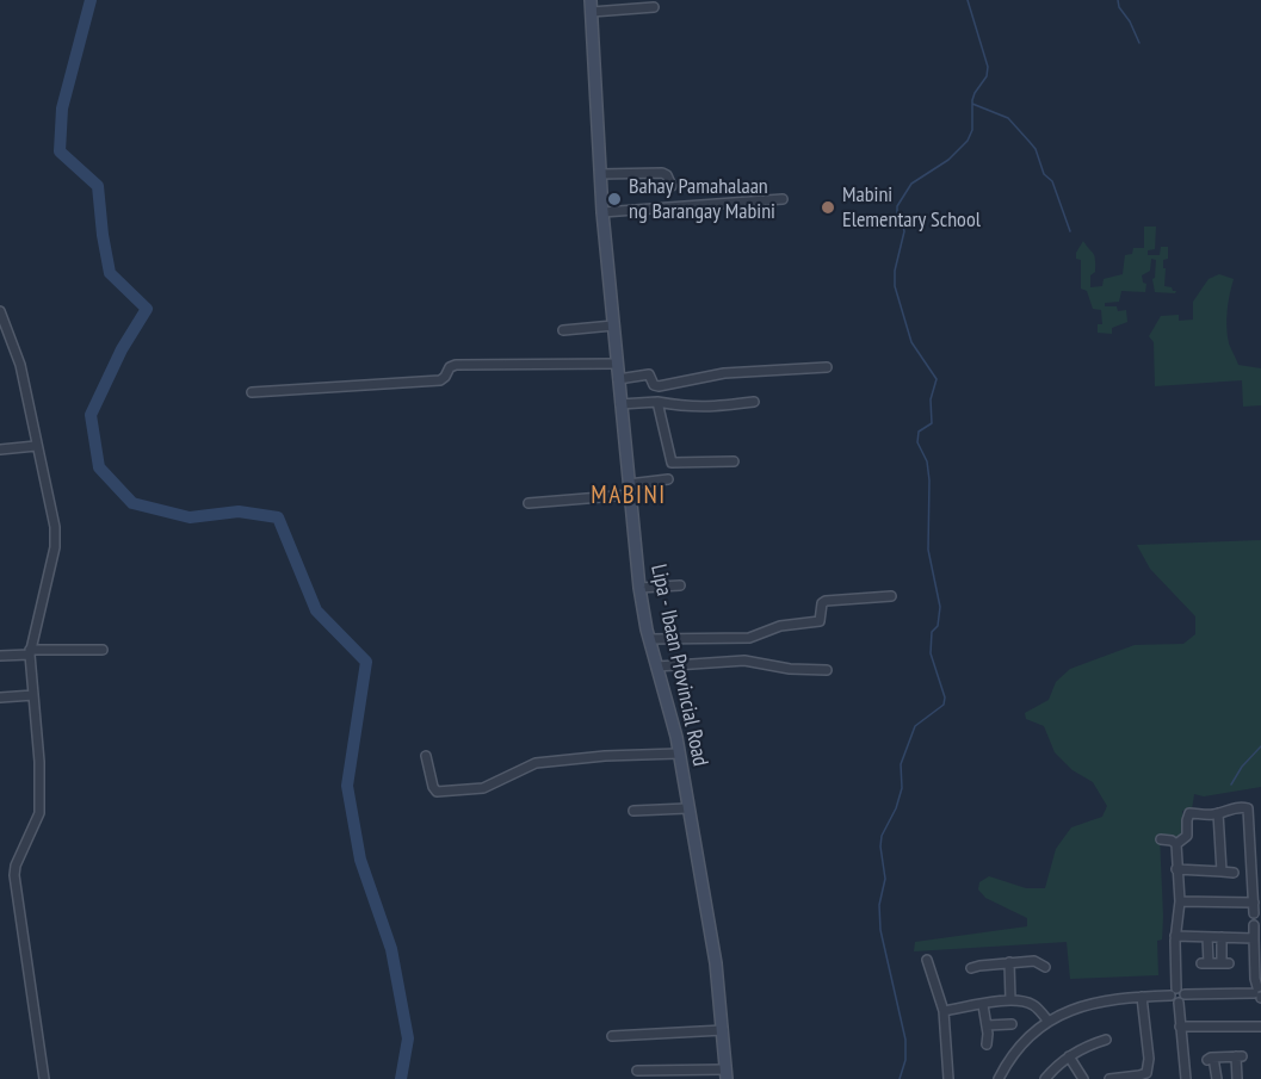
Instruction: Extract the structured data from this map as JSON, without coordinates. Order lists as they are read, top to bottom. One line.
{"streets":{"main road":["Lipa - Ibaan Provincial Road"]},"districts":["MABINI"],"places":["Bahay Pamahalaan ng Barangay Mabini","Mabini Elementary School"]}
